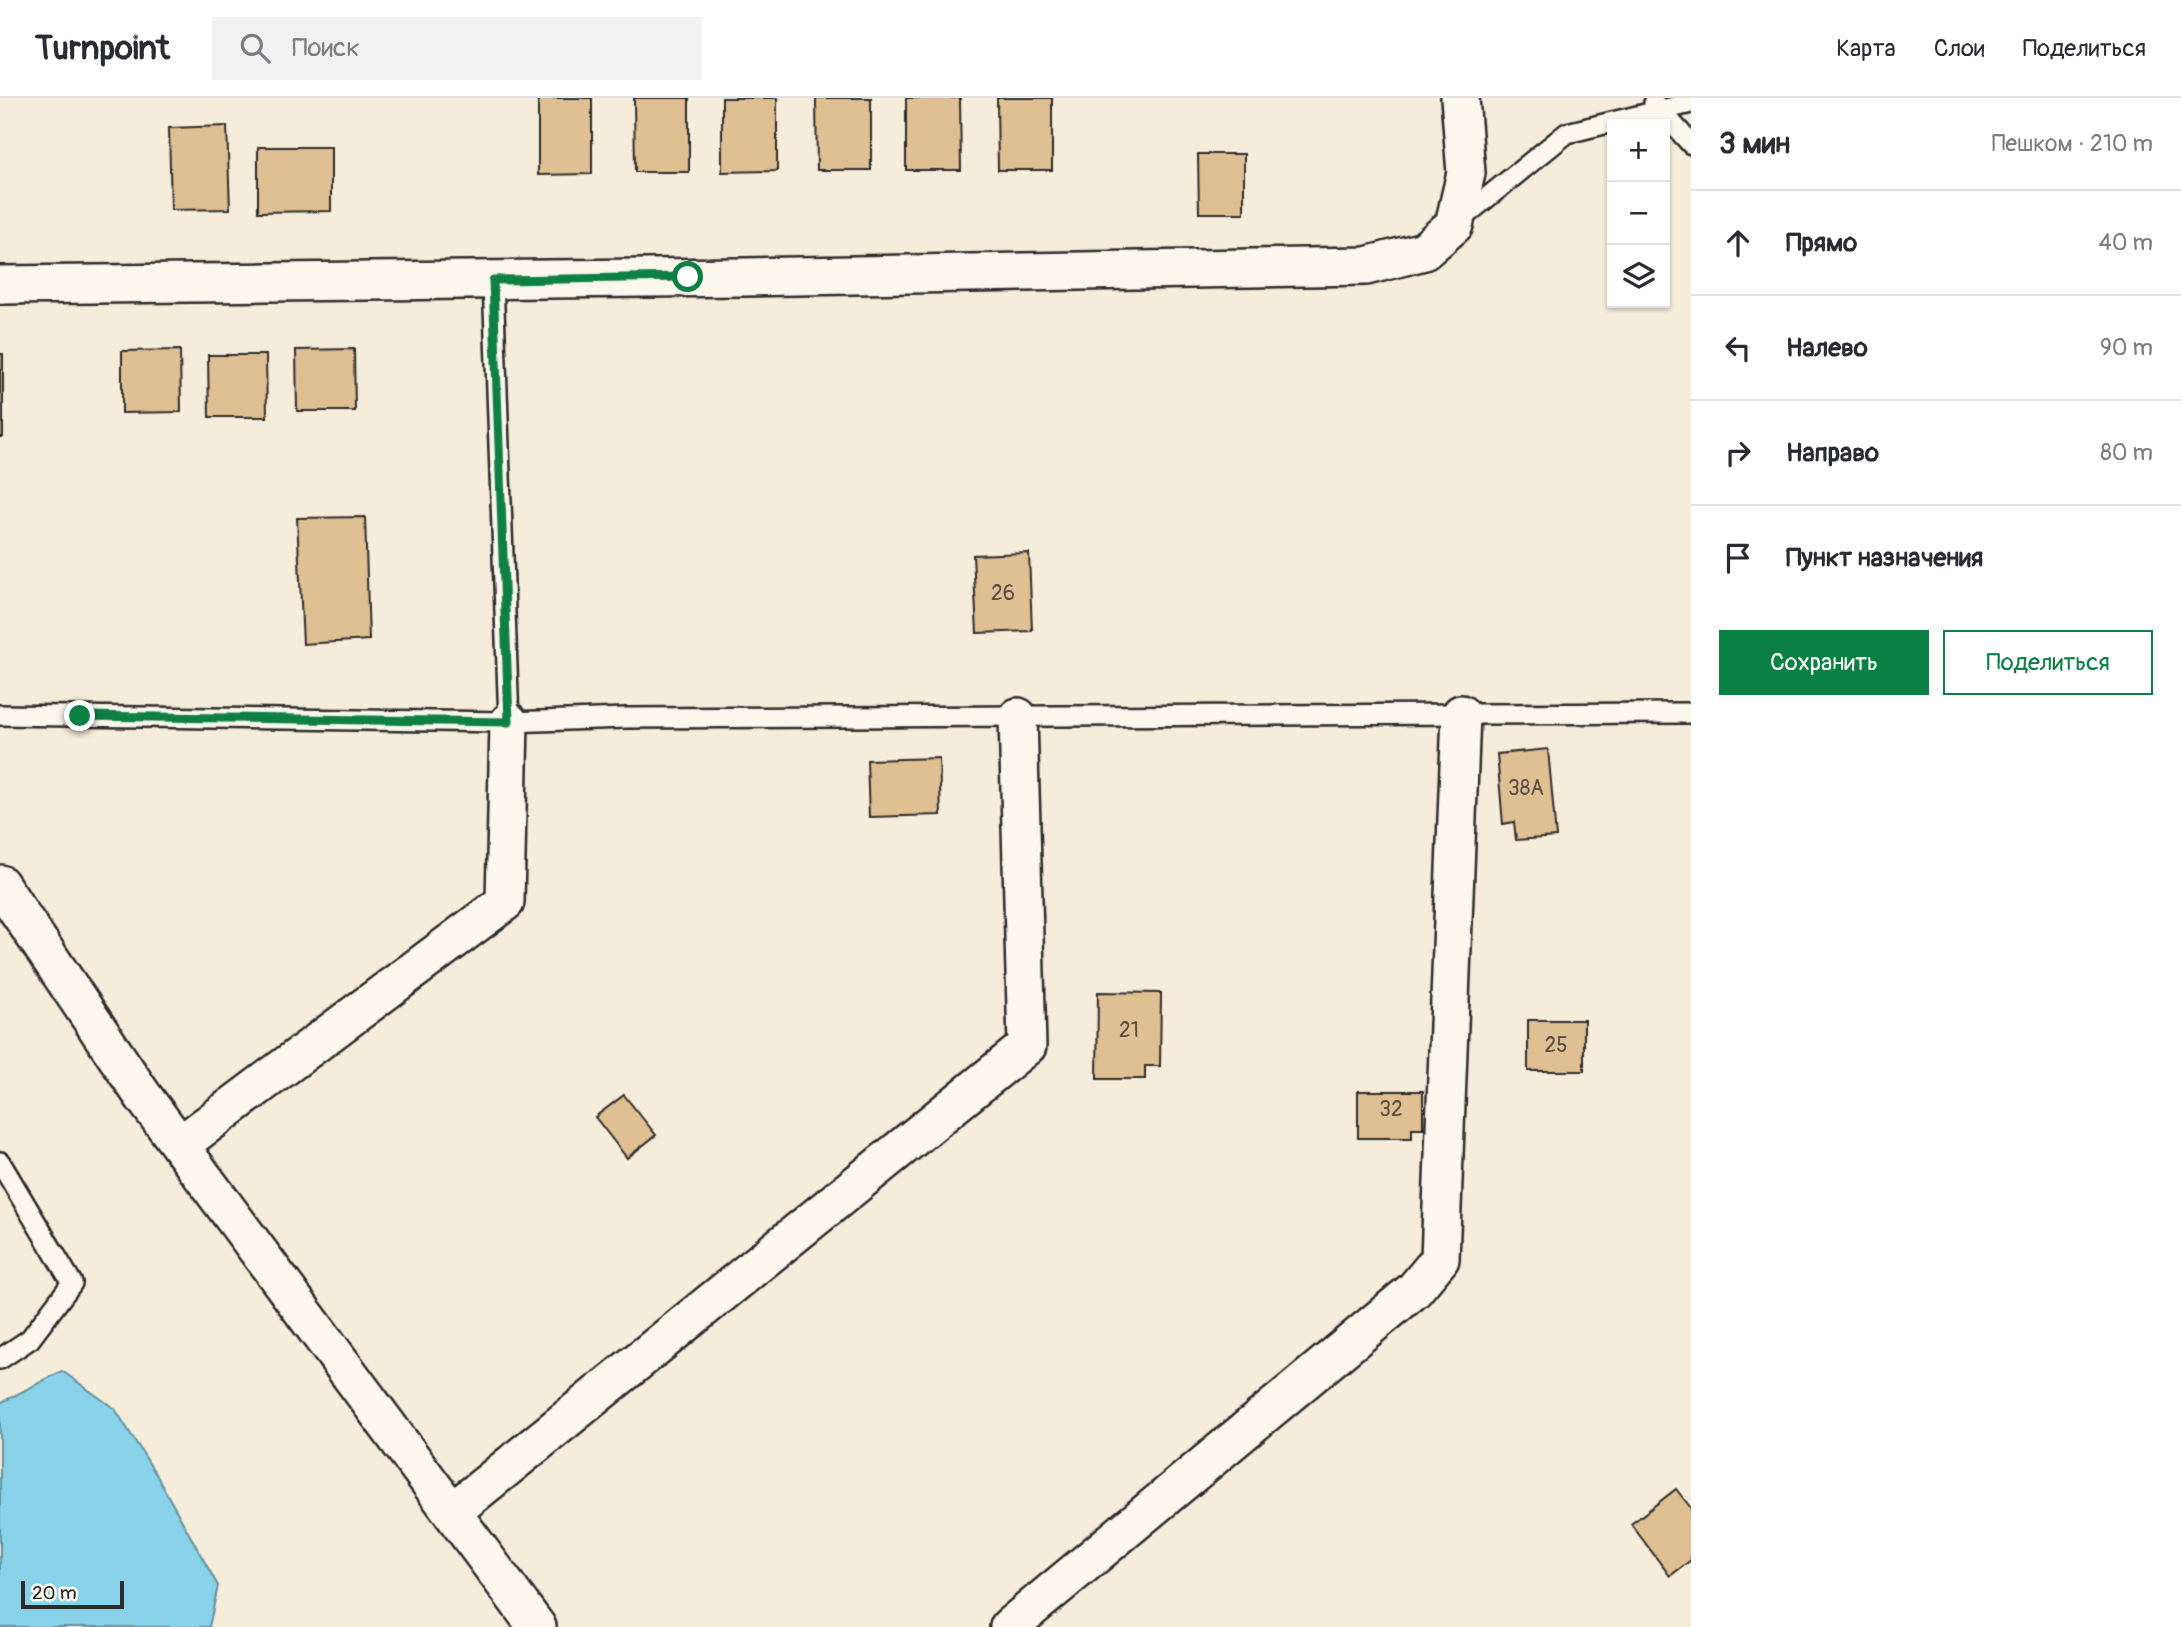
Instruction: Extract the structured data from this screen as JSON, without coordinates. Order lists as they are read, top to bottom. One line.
{"house_numbers":["26","38А","21","25","32"],"scale_bar":"20 m","page":{"header":"Turnpoint","search":"Поиск","nav":["Карта","Слои","Поделиться"],"heading":["3 мин","Пешком · 210 m"],"map_buttons":["+","−"],"list":[["Прямо","40 m"],["Налево","90 m"],["Направо","80 m"],"Пункт назначения"],"buttons":["Сохранить","Поделиться"],"scale":"20 m"}}
